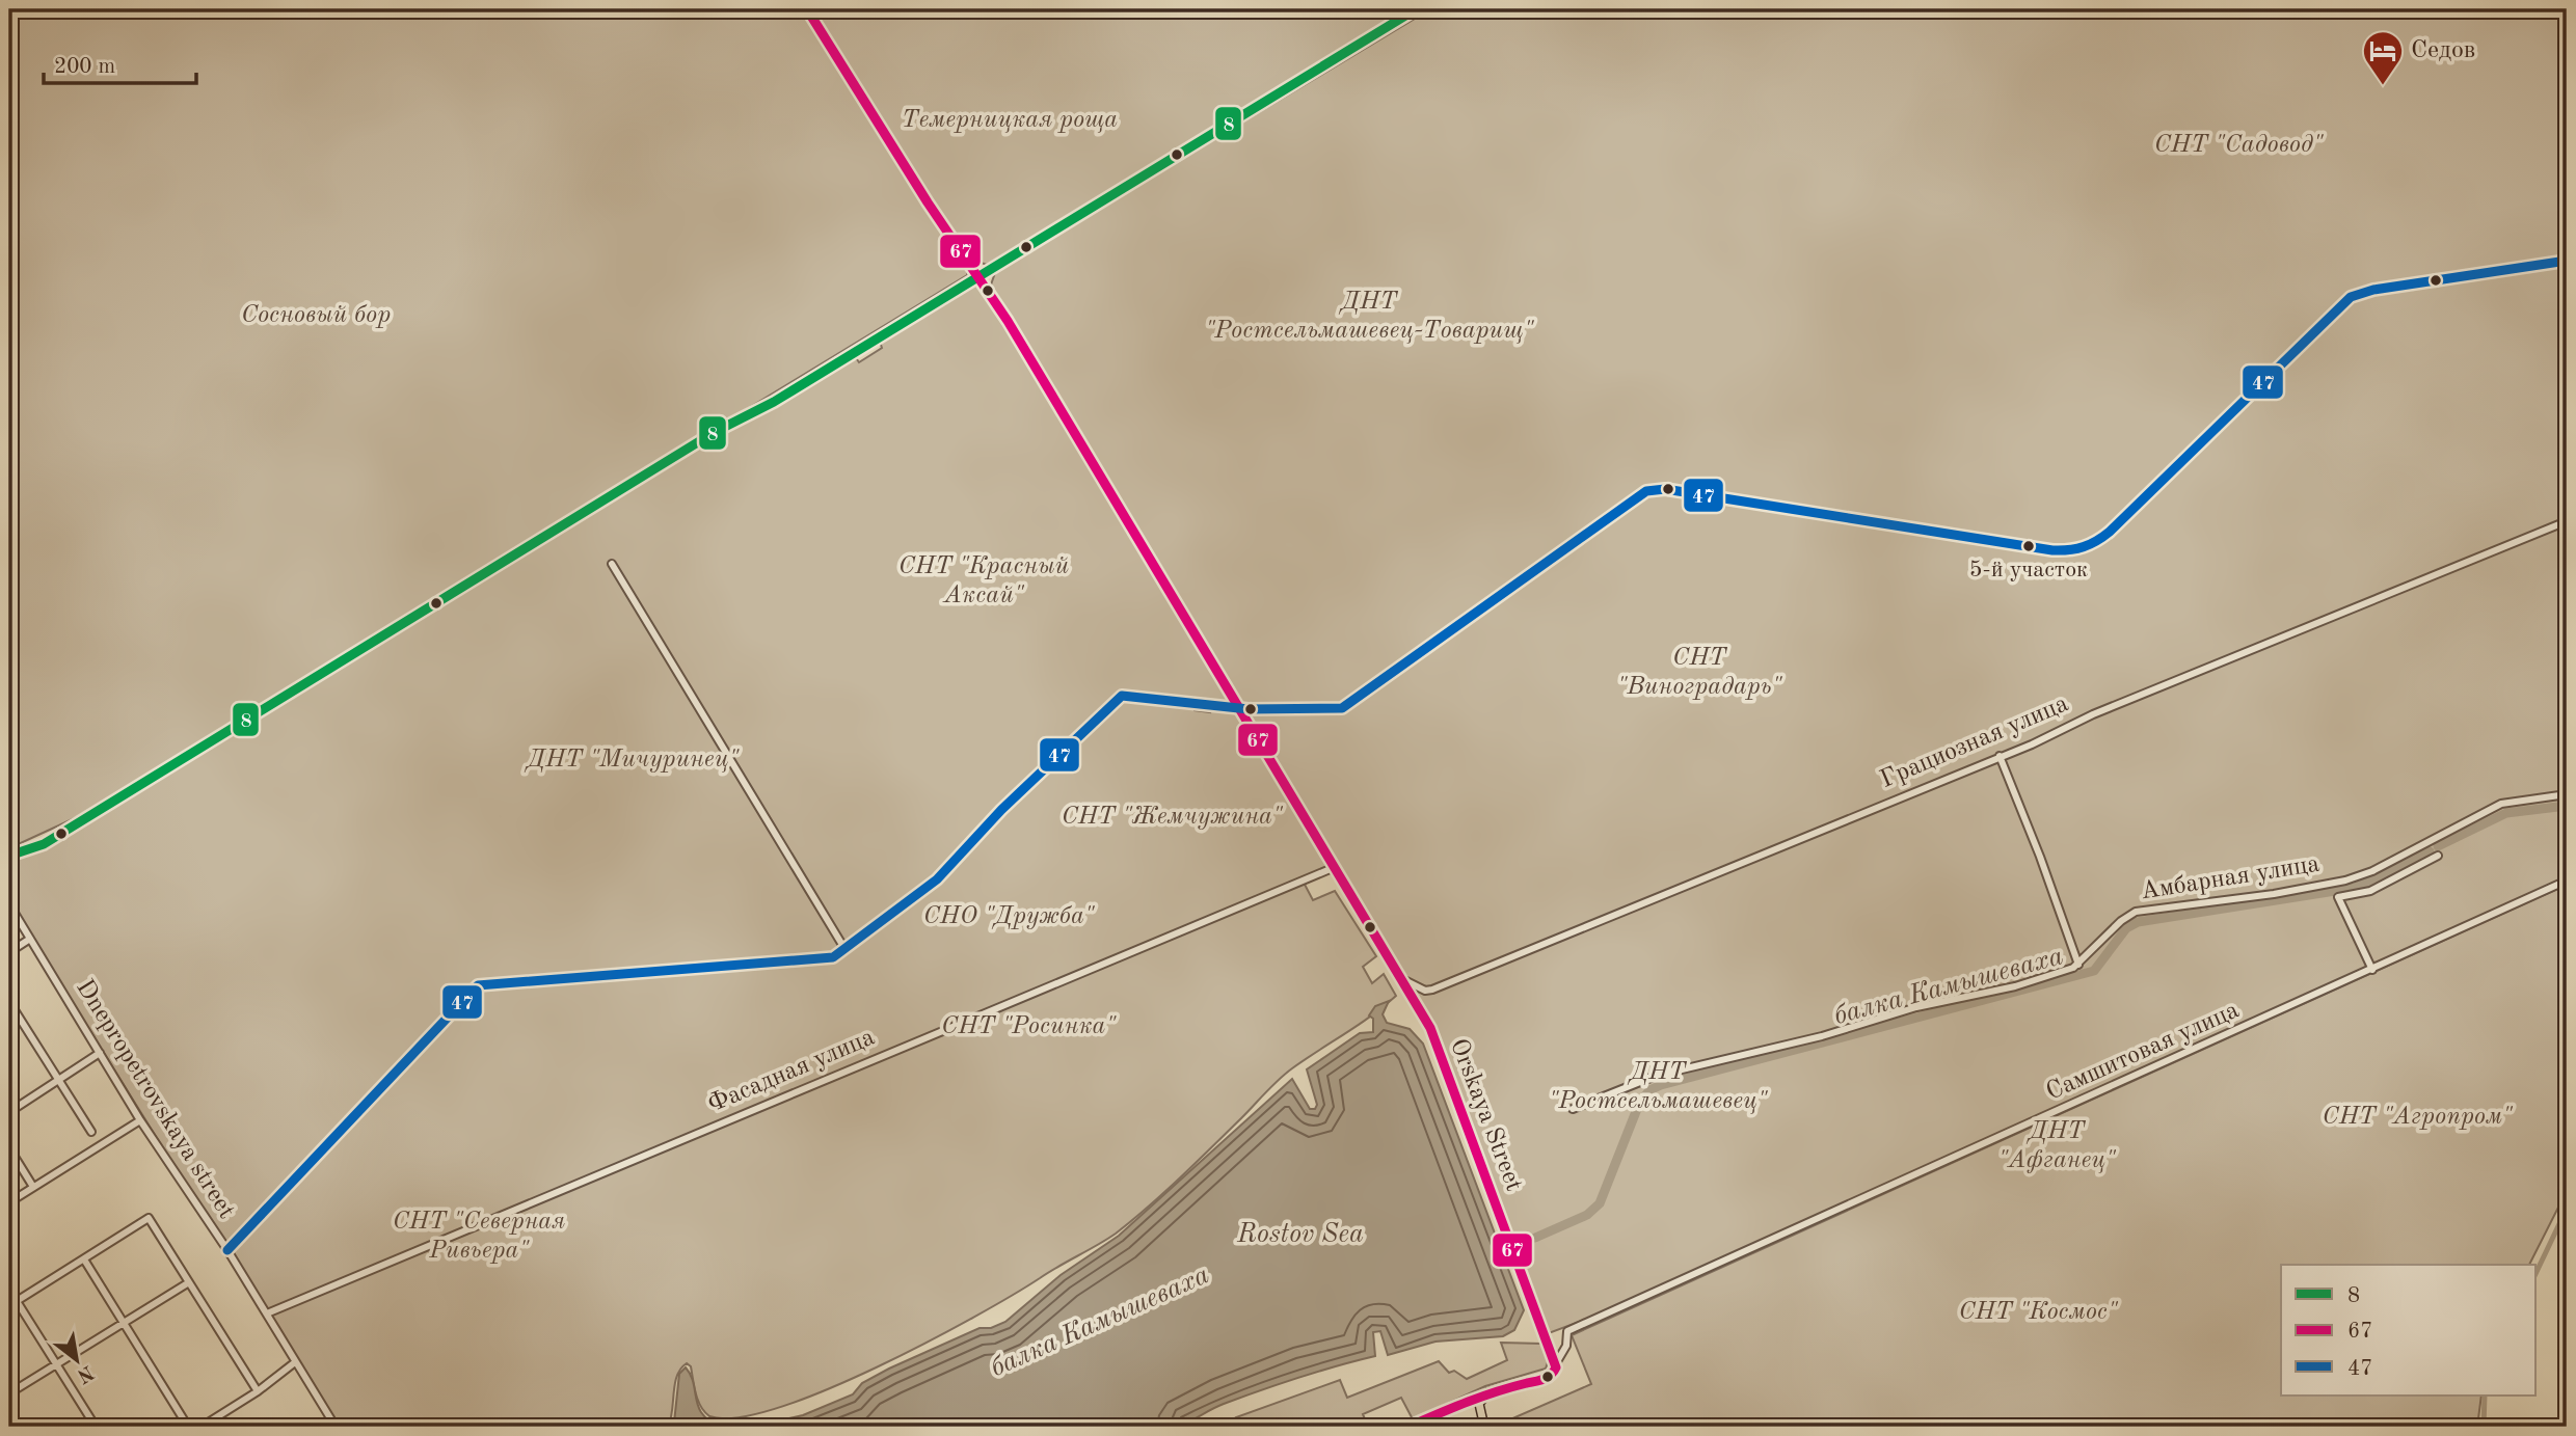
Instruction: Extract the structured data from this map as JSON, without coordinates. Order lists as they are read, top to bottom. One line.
{"streets":{"main road":["Orskaya Street"],"street":["Грациозная улица","Амбарная улица","Самшитовая улица","Фасадная улица","Dnepropetrovskaya street"]},"crossings":[["Грациозная улица","Orskaya Street"],["Самшитовая улица","Orskaya Street"],["Фасадная улица","Dnepropetrovskaya street"],["Фасадная улица","Orskaya Street"]],"water":["балка Камышеваха","Rostov Sea"],"parks":["Темерницкая роща","СНТ \"Садовод\"","ДНТ \"Ростсельмашевец-Товарищ\"","Сосновый бор","СНТ \"Красный Аксай\"","СНТ \"Виноградарь\"","ДНТ \"Мичуринец\"","СНТ \"Жемчужина\"","СНО \"Дружба\"","СНТ \"Росинка\"","ДНТ \"Ростсельмашевец\"","СНТ \"Агропром\"","ДНТ \"Афганец\"","СНТ \"Северная Ривьера\"","СНТ \"Космос\""],"places":{"hotel":["Седов"],"other":["5-й участок"]},"lines":["transit line 8","transit line 67","transit line 47"],"legend":["8","67","47"],"scale_bar":"200 m","north":"bottom right"}
